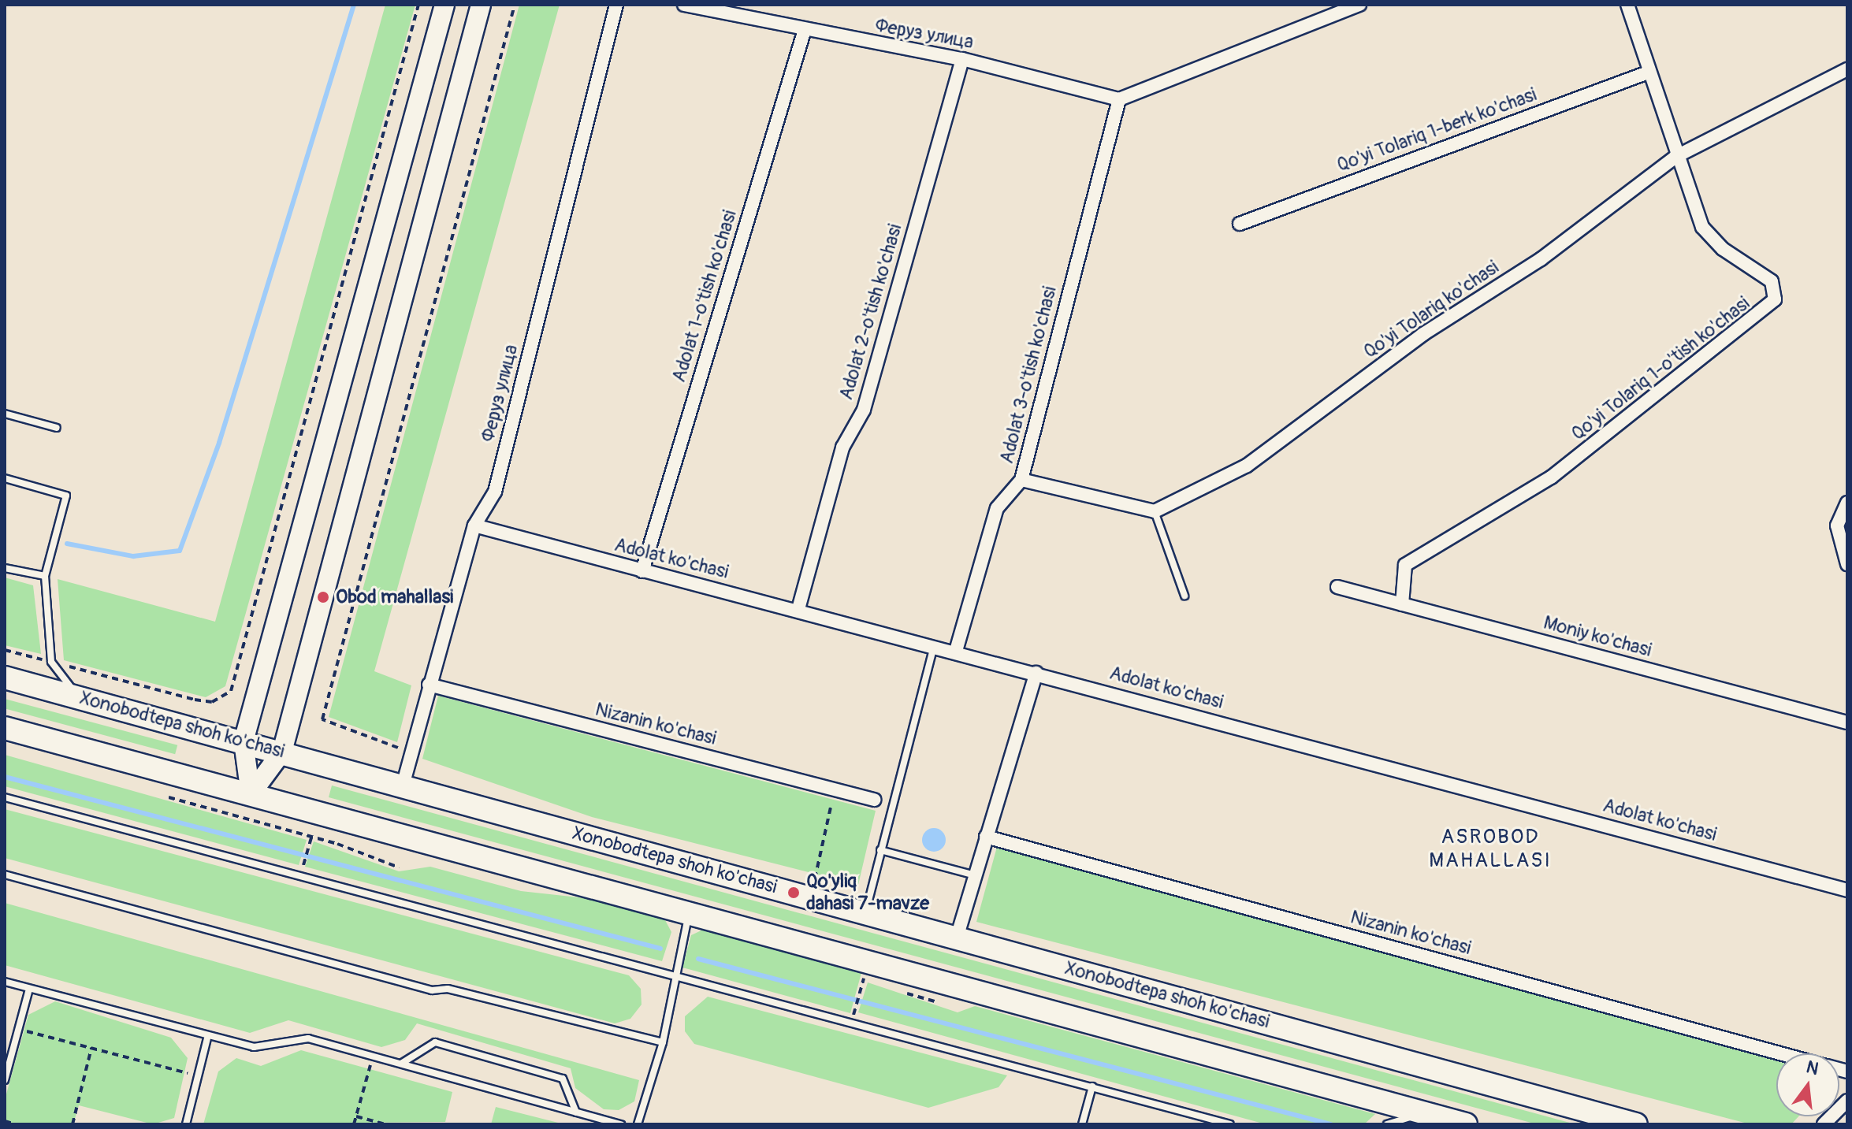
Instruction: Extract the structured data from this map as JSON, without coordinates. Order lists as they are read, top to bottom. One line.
{"streets":{"highway":["Xonobodtepa shoh ko'chasi"],"street":["Феруз улица","Qo'yi Tolariq 1-berk ko'chasi","Adolat 1-o'tish ko'chasi","Qo'yi Tolariq ko'chasi","Adolat 2-o'tish ko'chasi","Qo'yi Tolariq 1-o'tish ko'chasi","Adolat 3-o'tish ko'chasi","Adolat ko'chasi","Moniy ko'chasi","Nizanin ko'chasi"]},"crossings":[["Феруз улица","Adolat 1-o'tish ko'chasi"],["Феруз улица","Adolat 2-o'tish ko'chasi"],["Феруз улица","Adolat 3-o'tish ko'chasi"],["Феруз улица","Adolat ko'chasi"],["Феруз улица","Nizanin ko'chasi"],["Феруз улица","Xonobodtepa shoh ko'chasi"],["Qo'yi Tolariq 1-berk ko'chasi","Qo'yi Tolariq 1-o'tish ko'chasi"],["Adolat 1-o'tish ko'chasi","Adolat ko'chasi"],["Qo'yi Tolariq ko'chasi","Qo'yi Tolariq 1-o'tish ko'chasi"],["Adolat 2-o'tish ko'chasi","Adolat ko'chasi"],["Qo'yi Tolariq 1-o'tish ko'chasi","Moniy ko'chasi"],["Adolat 3-o'tish ko'chasi","Adolat ko'chasi"]],"districts":["ASROBOD MAHALLASI"],"places":["Obod mahallasi","Qo'yliq dahasi 7-mavze"],"north":"top"}
